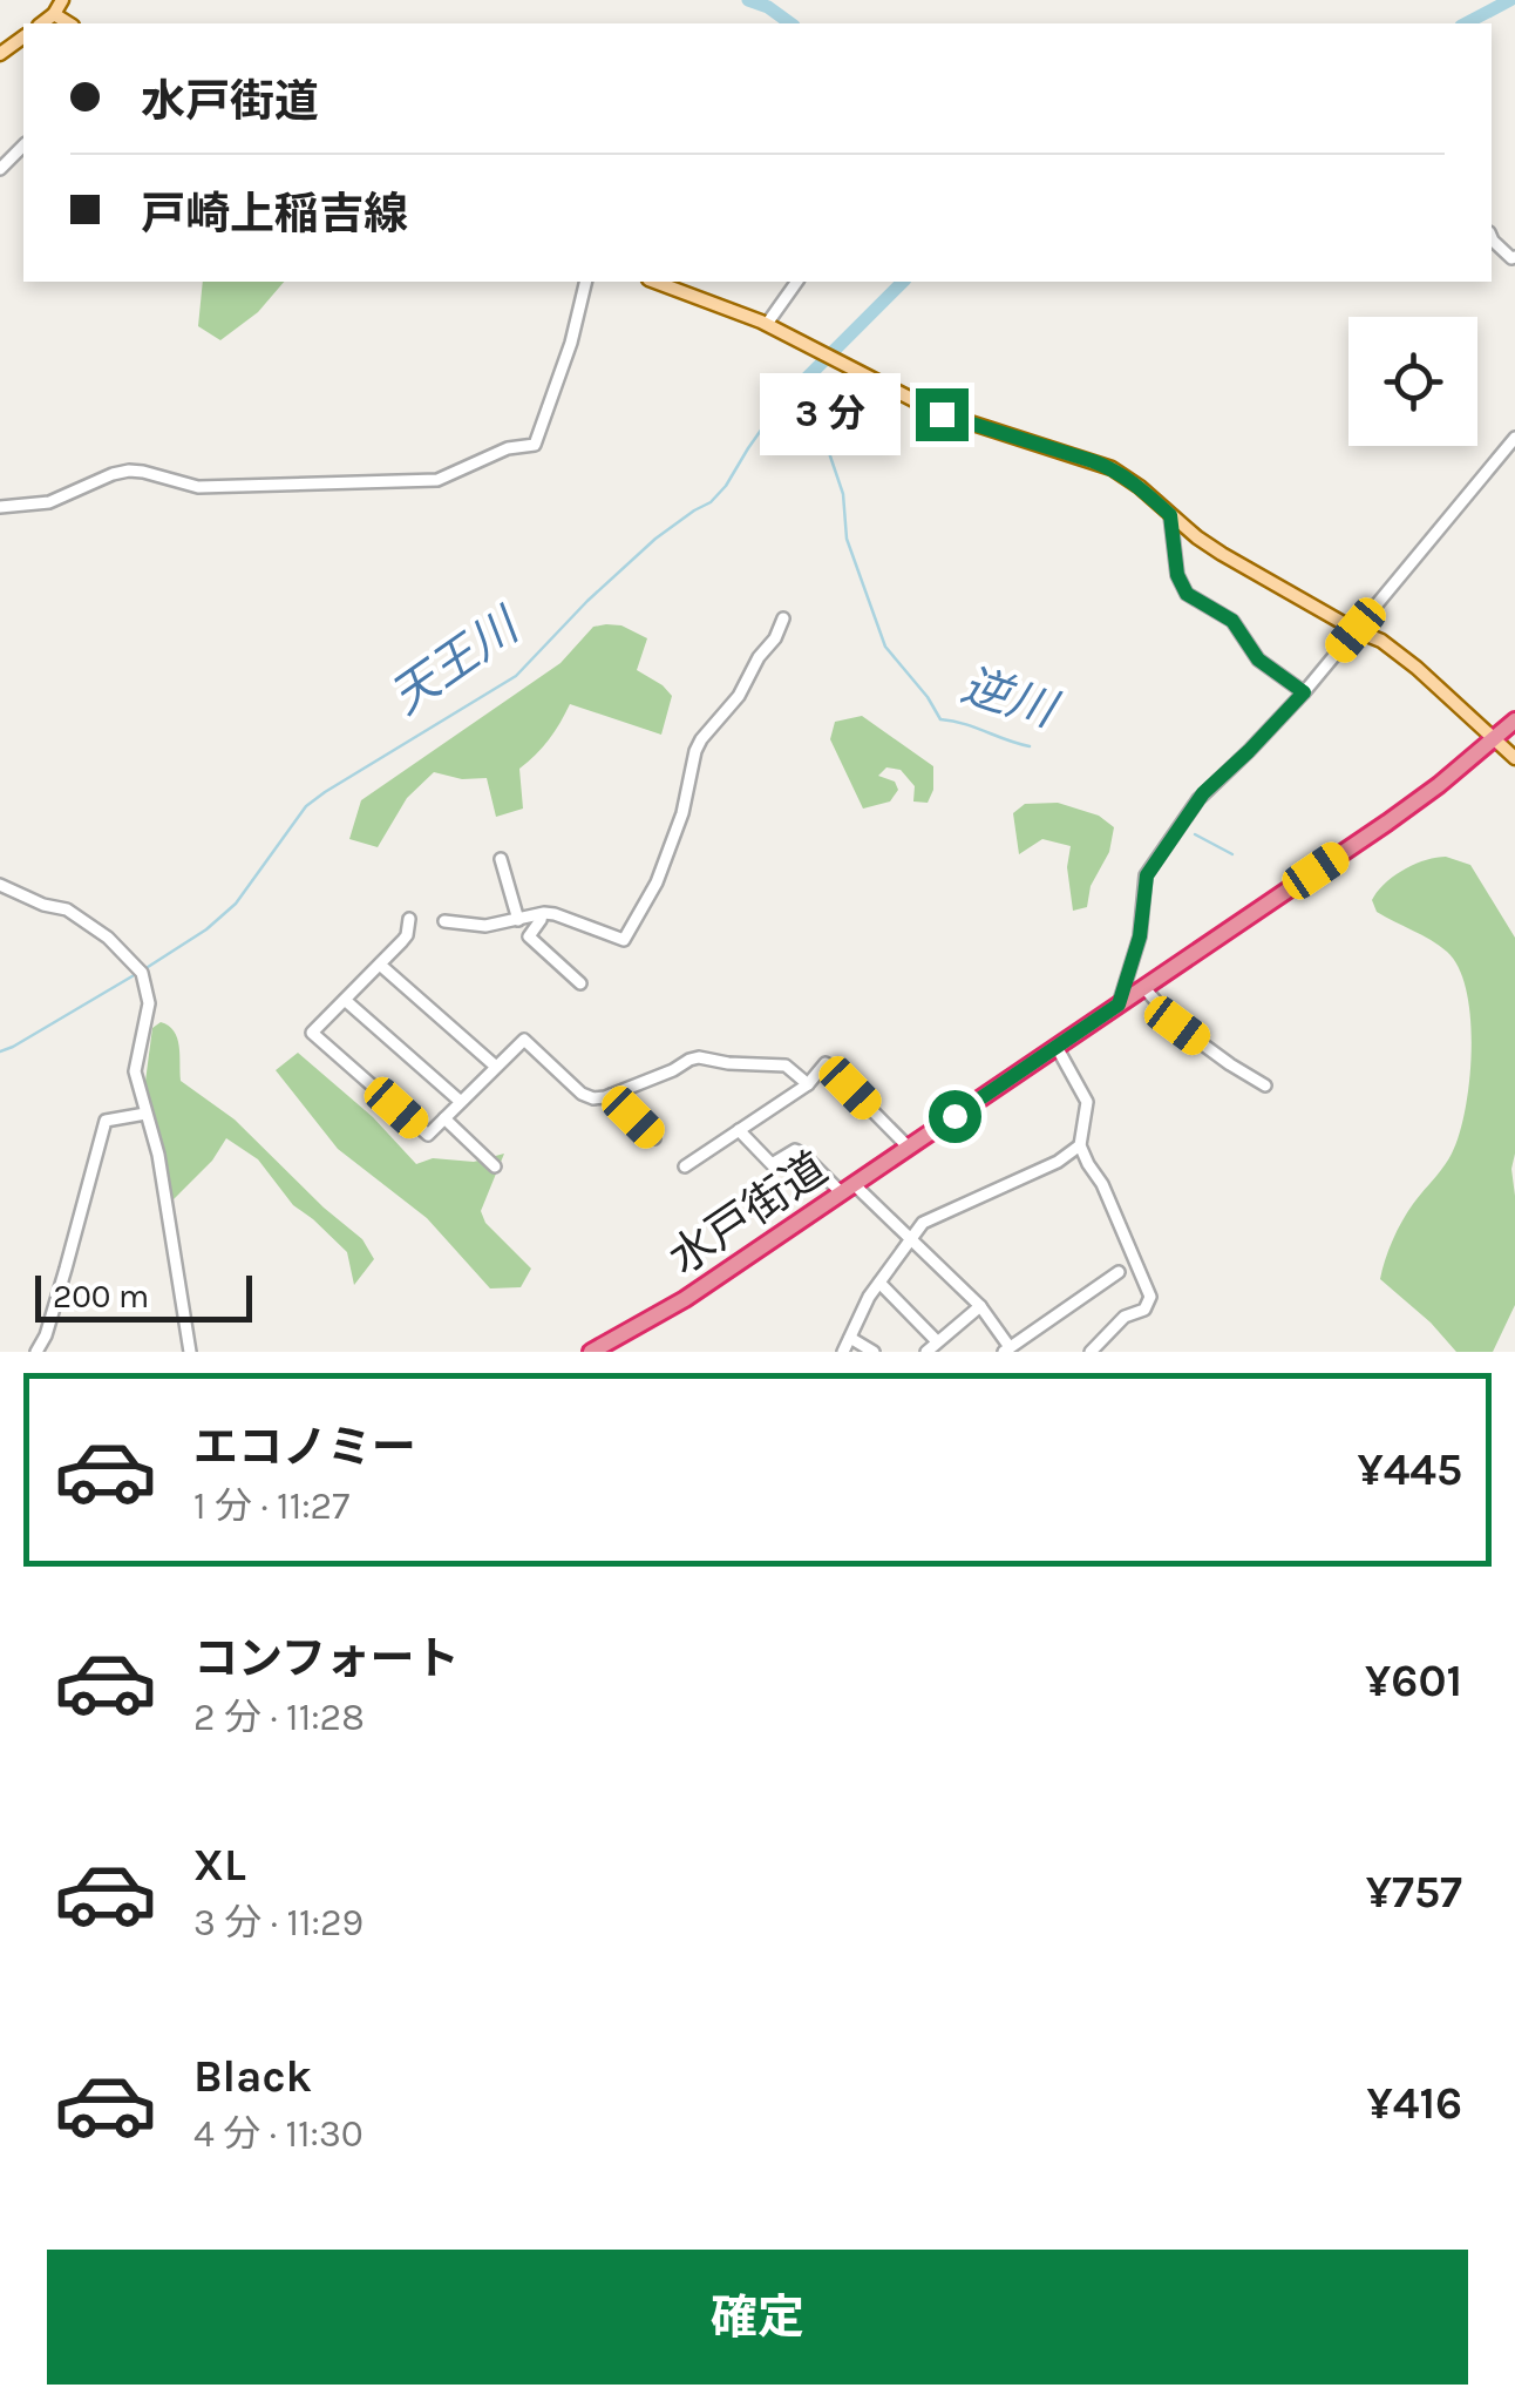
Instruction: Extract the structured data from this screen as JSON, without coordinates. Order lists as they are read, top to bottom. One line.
{"streets":{"highway":["水戸街道"]},"water":["天王川","逆川"],"scale_bar":"200 m","page":{"banner":["水戸街道","戸崎上稲吉線"],"bubble":"3 分","scale":"200 m","list":[{"name":"エコノミー","note":"1 分 · 11:27","value":"¥445"},{"name":"コンフォート","note":"2 分 · 11:28","value":"¥601"},{"name":"XL","note":"3 分 · 11:29","value":"¥757"},{"name":"Black","note":"4 分 · 11:30","value":"¥416"}],"buttons":"確定"}}
